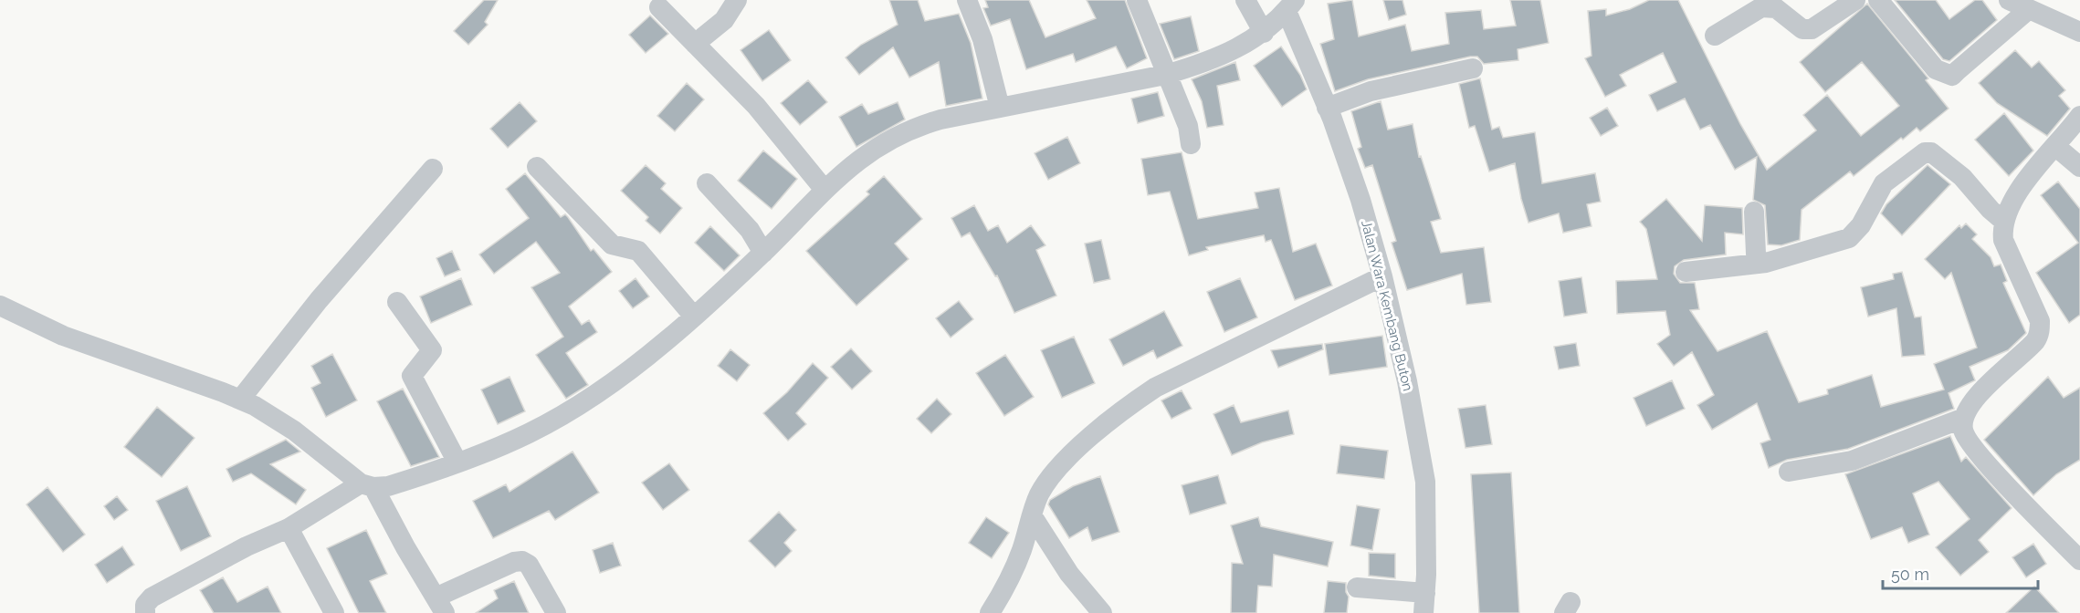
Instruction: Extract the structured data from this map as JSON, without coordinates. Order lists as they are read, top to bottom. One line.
{"streets":{"street":["Jalan Wara Kembang Buton"]},"scale_bar":"50 m"}
